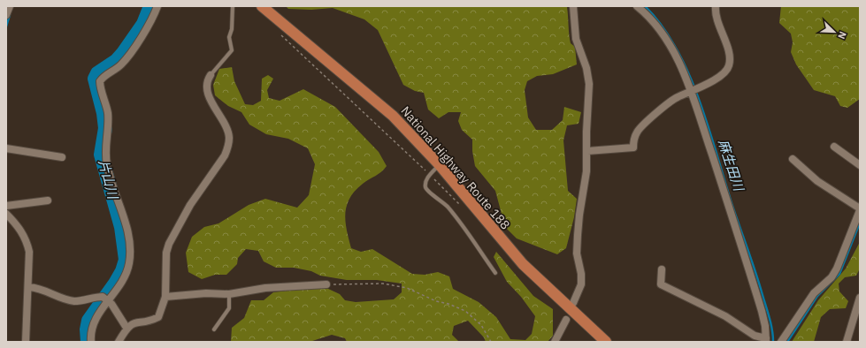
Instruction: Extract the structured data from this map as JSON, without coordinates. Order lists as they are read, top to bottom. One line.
{"streets":{"highway":["National Highway Route 188"]},"water":["麻生田川","片山川"],"north":"bottom right"}
